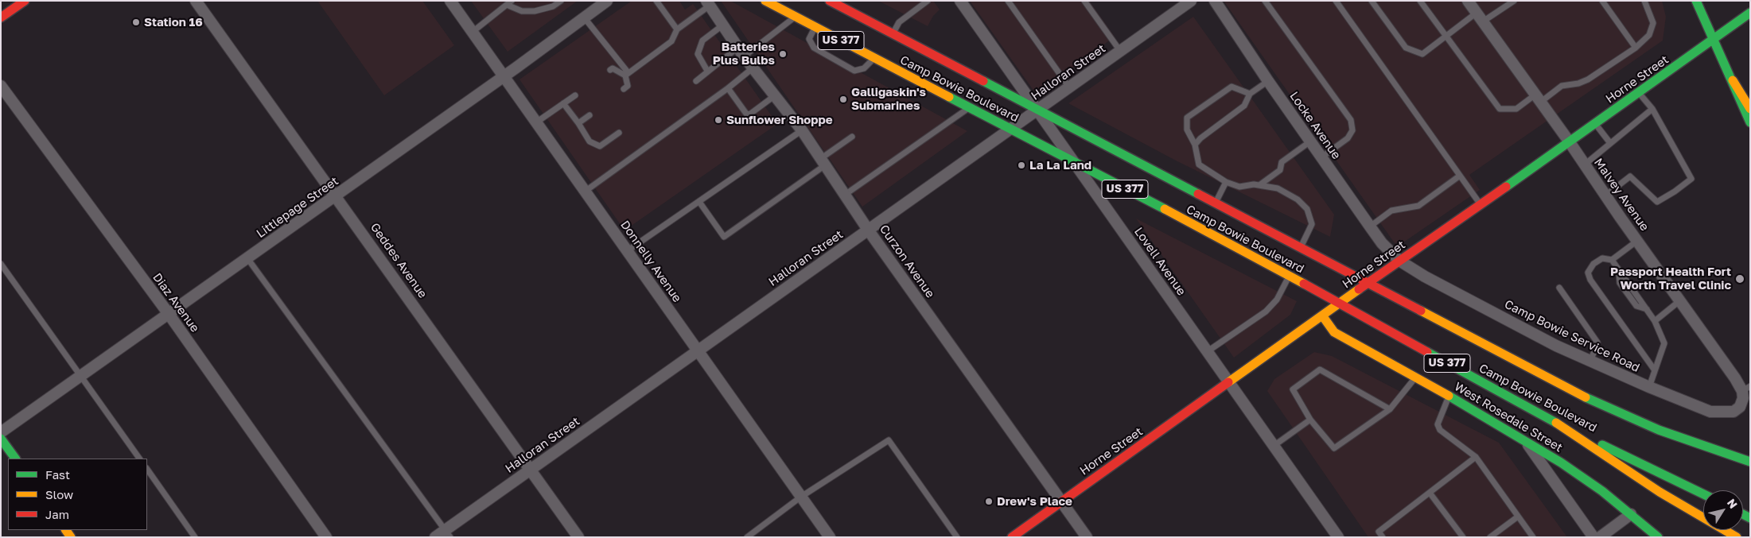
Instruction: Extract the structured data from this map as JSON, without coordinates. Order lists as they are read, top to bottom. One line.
{"streets":{"main road":["US 377","Horne Street","Camp Bowie Boulevard","West Rosedale Street"],"street":["Halloran Street","Locke Avenue","Malvey Avenue","Littlepage Street","Geddes Avenue","Donnelly Avenue","Curzon Avenue","Lovell Avenue","Diaz Avenue","Camp Bowie Service Road"]},"crossings":[["US 377","Camp Bowie Boulevard"],["Halloran Street","Camp Bowie Boulevard"],["Halloran Street","Geddes Avenue"],["Halloran Street","Donnelly Avenue"],["Halloran Street","Curzon Avenue"],["Halloran Street","Lovell Avenue"],["Horne Street","Camp Bowie Boulevard"],["Horne Street","Locke Avenue"],["Horne Street","Malvey Avenue"],["Horne Street","Curzon Avenue"],["Horne Street","Lovell Avenue"],["Horne Street","Camp Bowie Service Road"],["Horne Street","West Rosedale Street"],["Camp Bowie Boulevard","Lovell Avenue"],["Locke Avenue","Camp Bowie Service Road"],["Malvey Avenue","Camp Bowie Service Road"],["Littlepage Street","Geddes Avenue"],["Littlepage Street","Donnelly Avenue"],["Littlepage Street","Diaz Avenue"]],"places":["Station 16","Batteries Plus Bulbs","Galligaskin's Submarines","Sunflower Shoppe","La La Land","Passport Health Fort Worth Travel Clinic","Drew's Place"],"legend":["Fast","Slow","Jam"],"north":"top right"}
